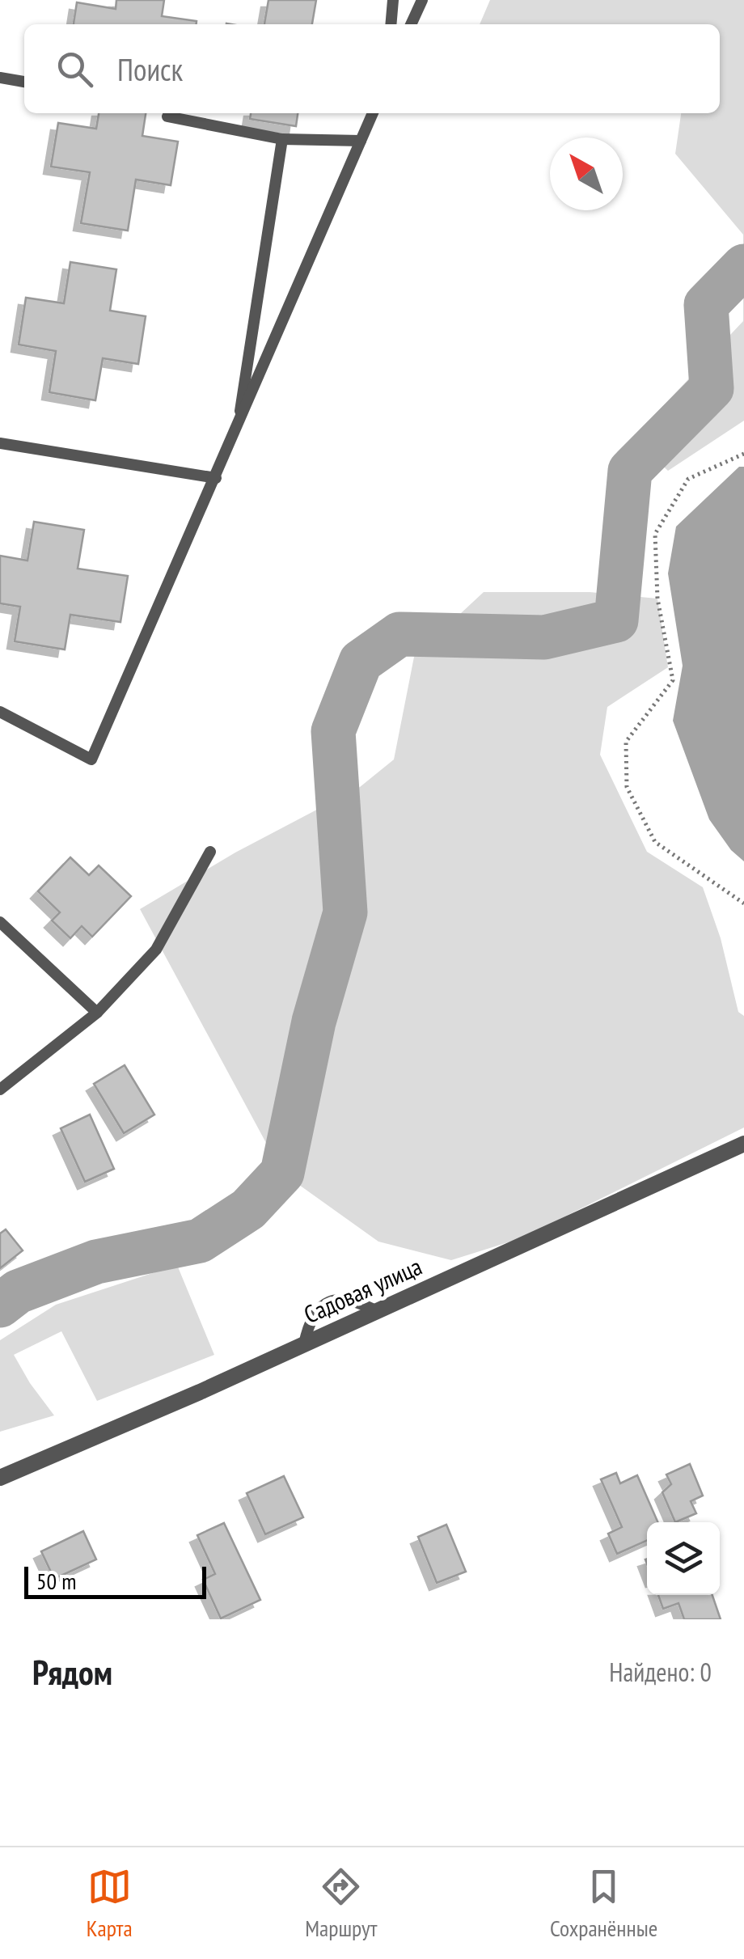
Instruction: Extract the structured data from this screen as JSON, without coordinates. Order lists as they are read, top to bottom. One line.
{"streets":{"street":["Садовая улица"]},"scale_bar":"50 m","north":"top left","page":{"search":"Поиск","scale":"50 m","heading":["Рядом","Найдено: 0"],"nav":["Карта","Маршрут","Сохранённые"]}}
